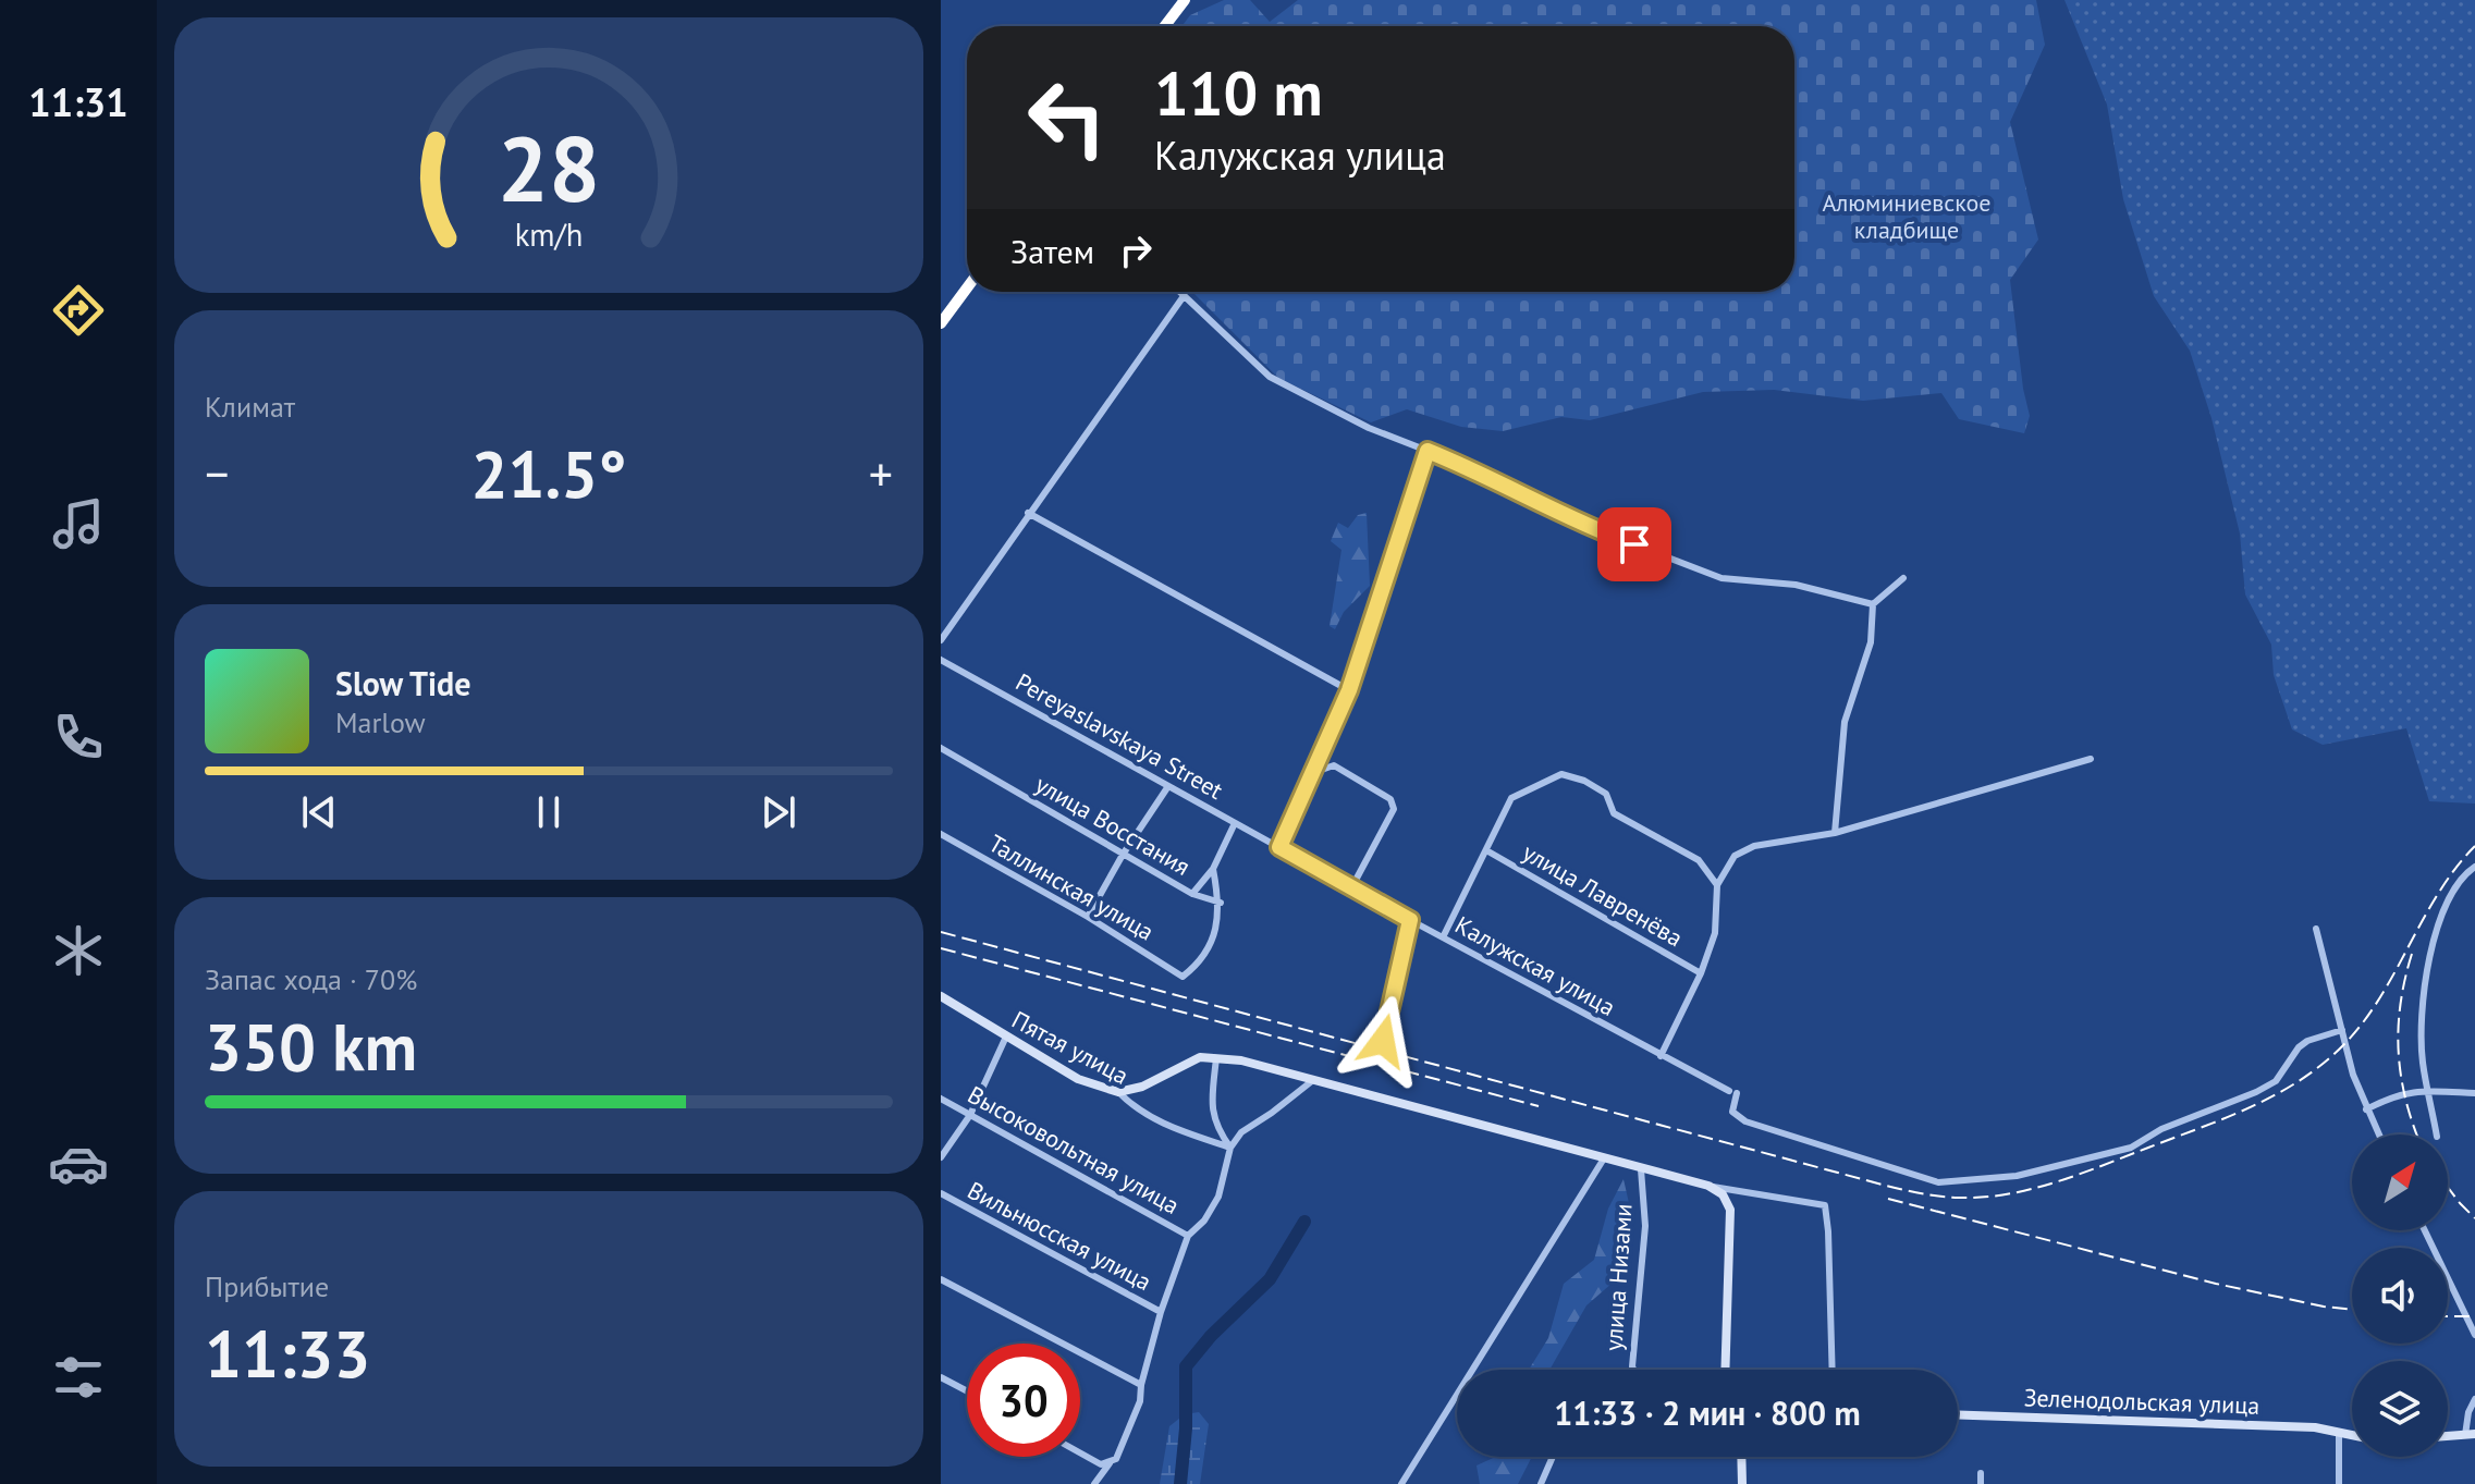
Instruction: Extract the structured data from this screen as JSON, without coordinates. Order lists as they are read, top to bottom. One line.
{"streets":{"street":["Pereyaslavskaya Street","улица Восстания","Таллинская улица","улица Лавренёва","Калужская улица","Пятая улица","Высоковольтная улица","Вильнюсская улица","улица Низами","Зеленодольская улица"]},"crossings":[["Pereyaslavskaya Street","улица Восстания"],["Pereyaslavskaya Street","Калужская улица"]],"parks":["Алюминиевское кладбище"],"north":"top right","page":{"tabs":"11:31","turn":["110 m","Калужская улица"],"then":"Затем","tile":["Климат",["Запас хода · 70%","350 km"],["Прибытие","11:33"]],"heat":["−","21.5°","+"],"song":["Slow Tide","Marlow"],"limit":"30","trip":"11:33 · 2 мин · 800 m","gauge":["28","km/h"]}}
